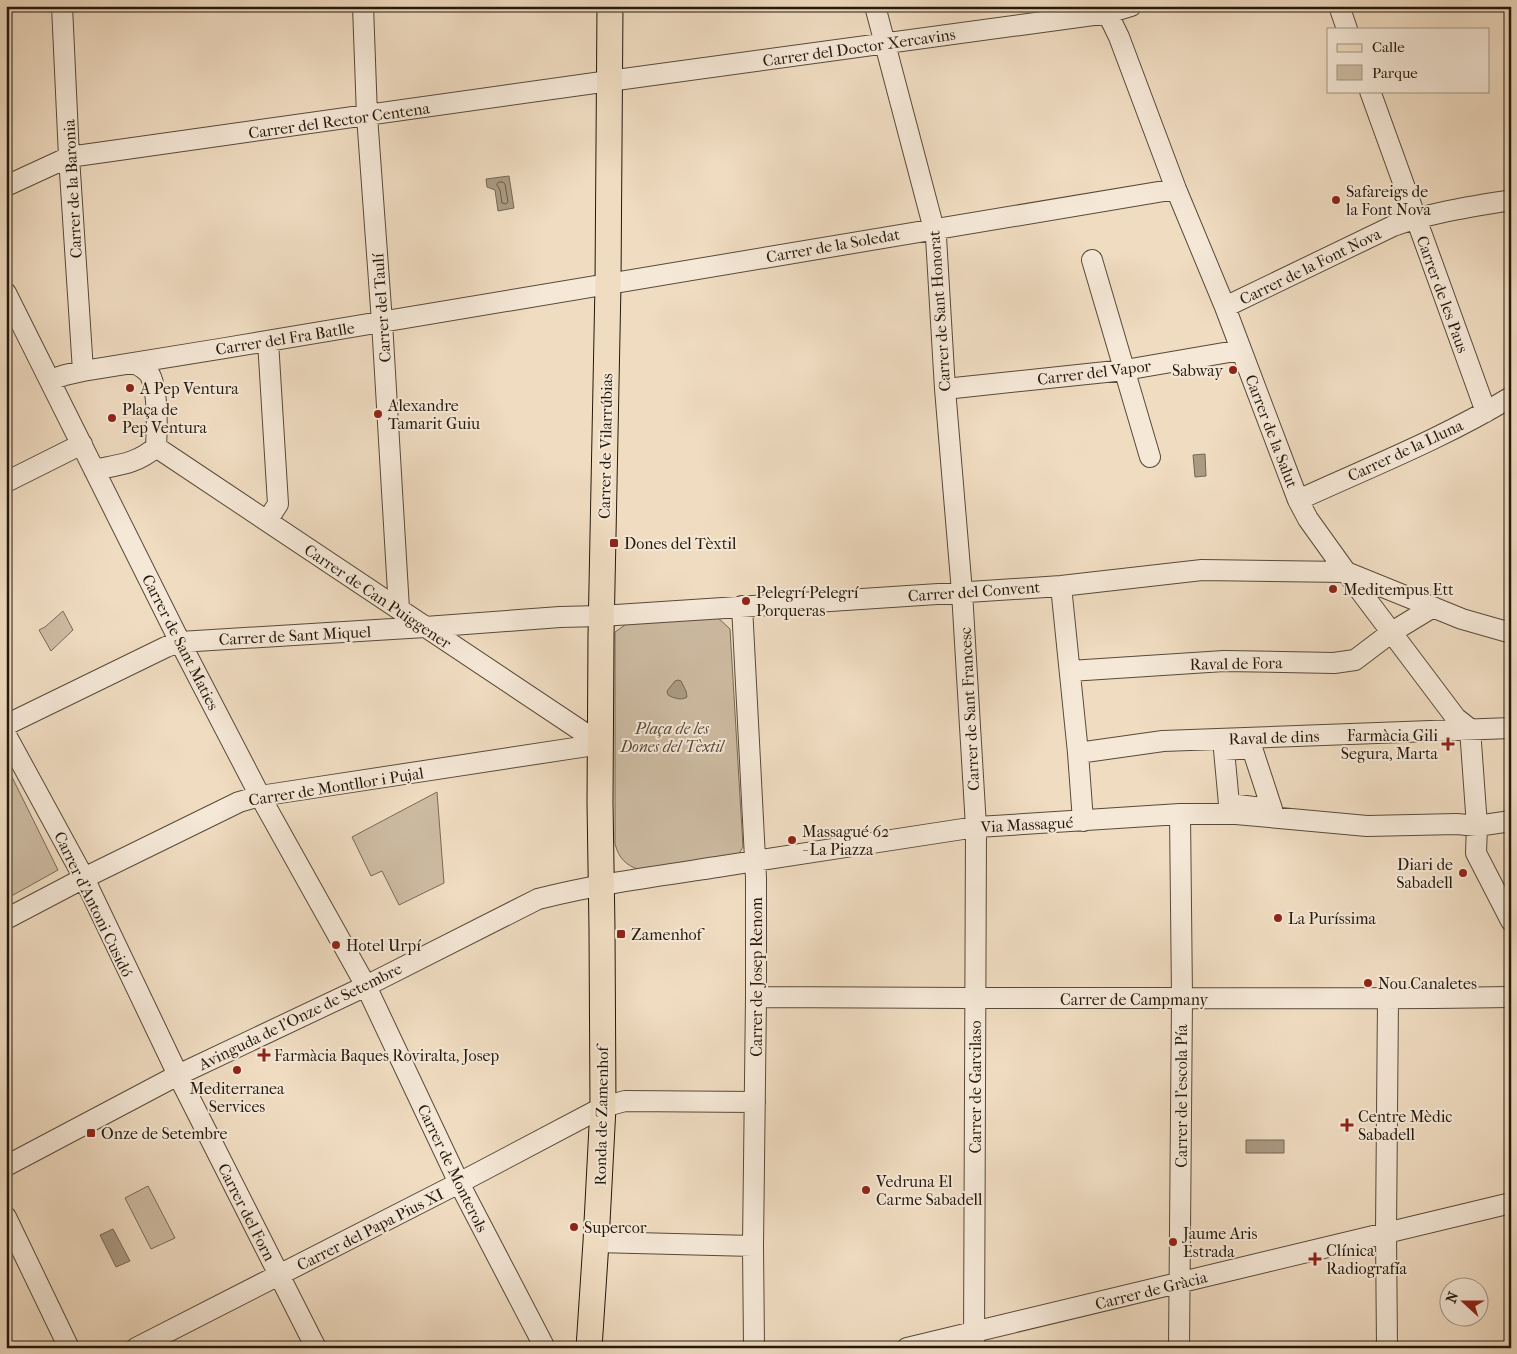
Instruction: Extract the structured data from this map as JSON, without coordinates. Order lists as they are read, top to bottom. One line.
{"streets":{"main road":["Carrer de Vilarrúbias","Ronda de Zamenhof"],"street":["Carrer del Doctor Xercavins","Carrer del Rector Centena","Carrer de la Baronia","Carrer de la Soledat","Carrer de la Font Nova","Carrer de les Paus","Carrer del Taulí","Carrer de Sant Honorat","Carrer del Fra Batlle","Carrer del Vapor","Carrer de la Salut","Carrer de la Lluna","Carrer del Convent","Carrer de Can Puiggener","Carrer de Sant Miquel","Carrer de Sant Maties","Raval de Fora","Carrer de Sant Francesc","Raval de dins","Carrer de Montllor i Pujal","Via Massagué","Carrer d'Antoni Cusidó","Carrer de Josep Renom","Carrer de Campmany","Avinguda de l'Onze de Setembre","Carrer de Garcilaso","Carrer de l'escola Pía","Carrer de Monterols","Carrer del Forn","Carrer del Papa Pius XI","Carrer de Gràcia"]},"crossings":[["Carrer del Doctor Xercavins","Carrer del Rector Centena"],["Carrer del Doctor Xercavins","Carrer de Sant Honorat"],["Carrer del Doctor Xercavins","Carrer de la Salut"],["Carrer del Doctor Xercavins","Carrer de Vilarrúbias"],["Carrer del Rector Centena","Carrer de la Baronia"],["Carrer del Rector Centena","Carrer del Taulí"],["Carrer del Rector Centena","Carrer de Vilarrúbias"],["Carrer de la Baronia","Carrer del Fra Batlle"],["Carrer de la Soledat","Carrer de Sant Honorat"],["Carrer de la Soledat","Carrer del Fra Batlle"],["Carrer de la Soledat","Carrer de la Salut"],["Carrer de la Soledat","Carrer de Vilarrúbias"],["Carrer de la Font Nova","Carrer de les Paus"],["Carrer de la Font Nova","Carrer de la Salut"],["Carrer de les Paus","Carrer de la Lluna"],["Carrer del Taulí","Carrer del Fra Batlle"],["Carrer del Taulí","Carrer de Can Puiggener"],["Carrer de Sant Honorat","Carrer del Vapor"],["Carrer de Sant Honorat","Carrer del Convent"],["Carrer de Sant Honorat","Carrer de Sant Francesc"],["Carrer del Fra Batlle","Carrer de Vilarrúbias"],["Carrer del Fra Batlle","Carrer de Sant Maties"],["Carrer del Vapor","Carrer de la Salut"],["Carrer de la Salut","Carrer de la Lluna"],["Carrer de la Salut","Carrer del Convent"],["Carrer de la Salut","Raval de Fora"],["Carrer de la Salut","Raval de dins"],["Carrer de Vilarrúbias","Carrer del Convent"],["Carrer de Vilarrúbias","Carrer de Can Puiggener"],["Carrer de Vilarrúbias","Carrer de Sant Miquel"],["Carrer de Vilarrúbias","Carrer de Montllor i Pujal"],["Carrer de Vilarrúbias","Via Massagué"],["Carrer de Vilarrúbias","Avinguda de l'Onze de Setembre"],["Carrer de Vilarrúbias","Ronda de Zamenhof"],["Carrer del Convent","Carrer de Sant Miquel"],["Carrer del Convent","Carrer de Sant Francesc"],["Carrer del Convent","Carrer de Josep Renom"],["Carrer de Can Puiggener","Carrer de Sant Miquel"],["Carrer de Can Puiggener","Carrer de Montllor i Pujal"],["Carrer de Sant Miquel","Carrer de Sant Maties"],["Carrer de Sant Maties","Carrer de Montllor i Pujal"],["Carrer de Sant Maties","Avinguda de l'Onze de Setembre"],["Carrer de Sant Maties","Carrer de Monterols"],["Carrer de Sant Francesc","Via Massagué"],["Carrer de Sant Francesc","Carrer de Garcilaso"],["Carrer de Montllor i Pujal","Carrer d'Antoni Cusidó"],["Via Massagué","Carrer de Josep Renom"],["Via Massagué","Avinguda de l'Onze de Setembre"],["Via Massagué","Carrer de Garcilaso"],["Via Massagué","Carrer de l'escola Pía"],["Via Massagué","Ronda de Zamenhof"],["Carrer d'Antoni Cusidó","Avinguda de l'Onze de Setembre"],["Carrer d'Antoni Cusidó","Carrer del Forn"],["Carrer de Josep Renom","Carrer de Campmany"],["Carrer de Josep Renom","Carrer del Papa Pius XI"],["Carrer de Campmany","Carrer de Garcilaso"],["Carrer de Campmany","Carrer de l'escola Pía"],["Avinguda de l'Onze de Setembre","Ronda de Zamenhof"],["Avinguda de l'Onze de Setembre","Carrer de Monterols"],["Avinguda de l'Onze de Setembre","Carrer del Forn"],["Carrer de Garcilaso","Carrer de Gràcia"],["Carrer de l'escola Pía","Carrer de Gràcia"],["Ronda de Zamenhof","Carrer del Papa Pius XI"],["Carrer de Monterols","Carrer del Papa Pius XI"],["Carrer del Forn","Carrer del Papa Pius XI"]],"parks":["Plaça de les Dones del Tèxtil"],"places":{"other":["Safareigs de la Font Nova","Sabway","A Pep Ventura","Alexandre Tamarit Guiu","Plaça de Pep Ventura","Meditempus Ett","Pelegrí Pelegrí Porqueras","Massagué 62 - La Piazza","Diari de Sabadell","La Puríssima","Hotel Urpí","Nou Canaletes","Mediterranea Services","Vedruna El Carme Sabadell","Supercor","Jaume Aris Estrada"],"transit":["Dones del Tèxtil","Zamenhof","Onze de Setembre"],"health":["Farmàcia Gili Segura, Marta","Farmàcia Baques Roviralta, Josep","Centre Mèdic Sabadell","Clínica Radiografía"]},"legend":["Calle","Parque"],"north":"left"}
